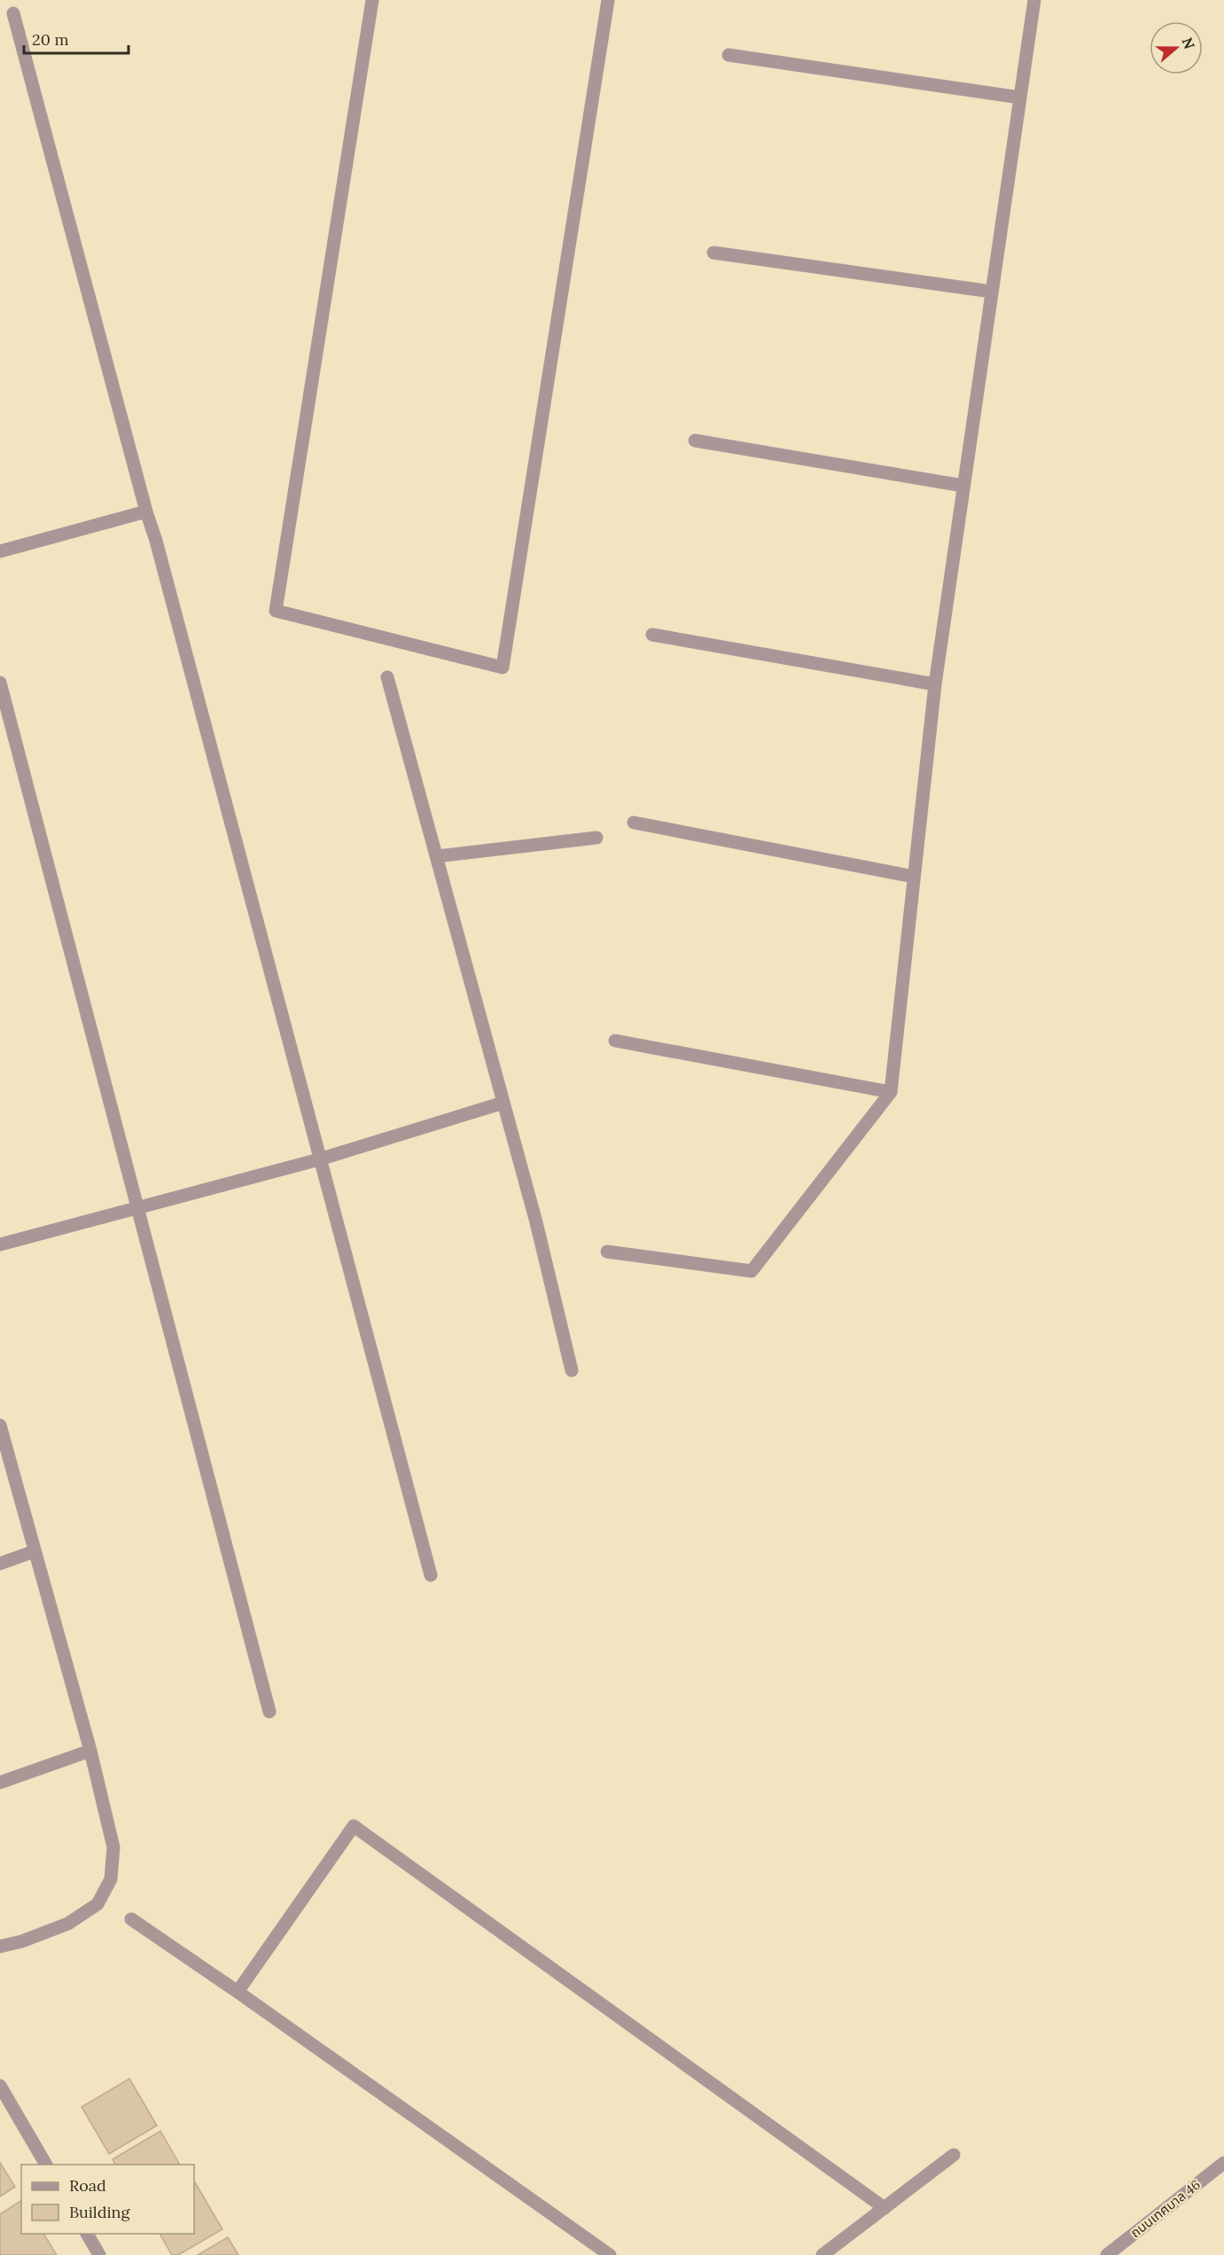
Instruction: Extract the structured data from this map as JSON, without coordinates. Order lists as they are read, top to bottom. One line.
{"streets":{"street":["ถนนเทศบาล 46"]},"legend":["Road","Building"],"scale_bar":"20 m","north":"right"}
